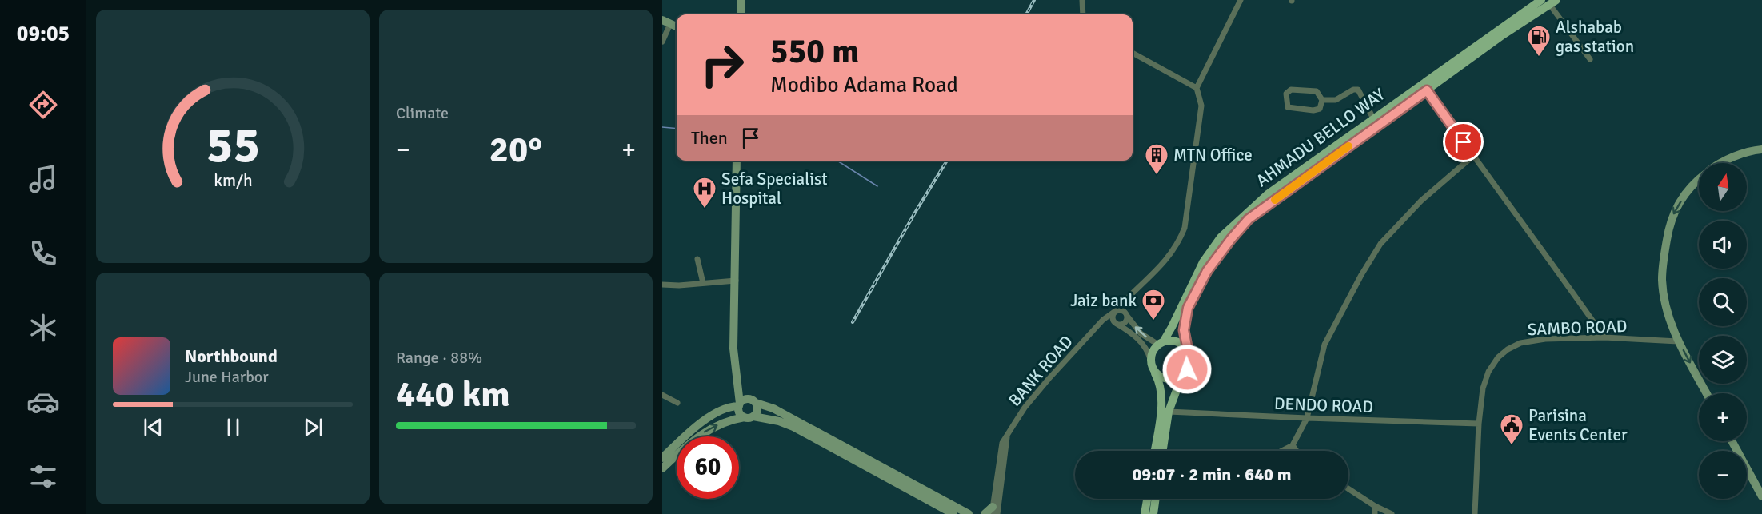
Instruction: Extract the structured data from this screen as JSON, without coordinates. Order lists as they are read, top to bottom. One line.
{"streets":{"main road":["AHMADU BELLO WAY"],"street":["SAMBO ROAD","BANK ROAD","DENDO ROAD"]},"crossings":[["SAMBO ROAD","DENDO ROAD"]],"places":{"fuel station":["Alshabab gas station"],"building":["MTN Office"],"hospital":["Sefa Specialist Hospital"],"bank":["Jaiz bank"],"public building":["Parisina Events Center"]},"north":"top","page":{"tabs":"09:05","tile":["Climate",["Range · 88%","440 km"]],"turn":["550 m","Modibo Adama Road"],"then":"Then","heat":["−","20°","+"],"map_buttons":["+","−"],"song":["Northbound","June Harbor"],"limit":"60","trip":"09:07 · 2 min · 640 m","gauge":["55","km/h"]}}
